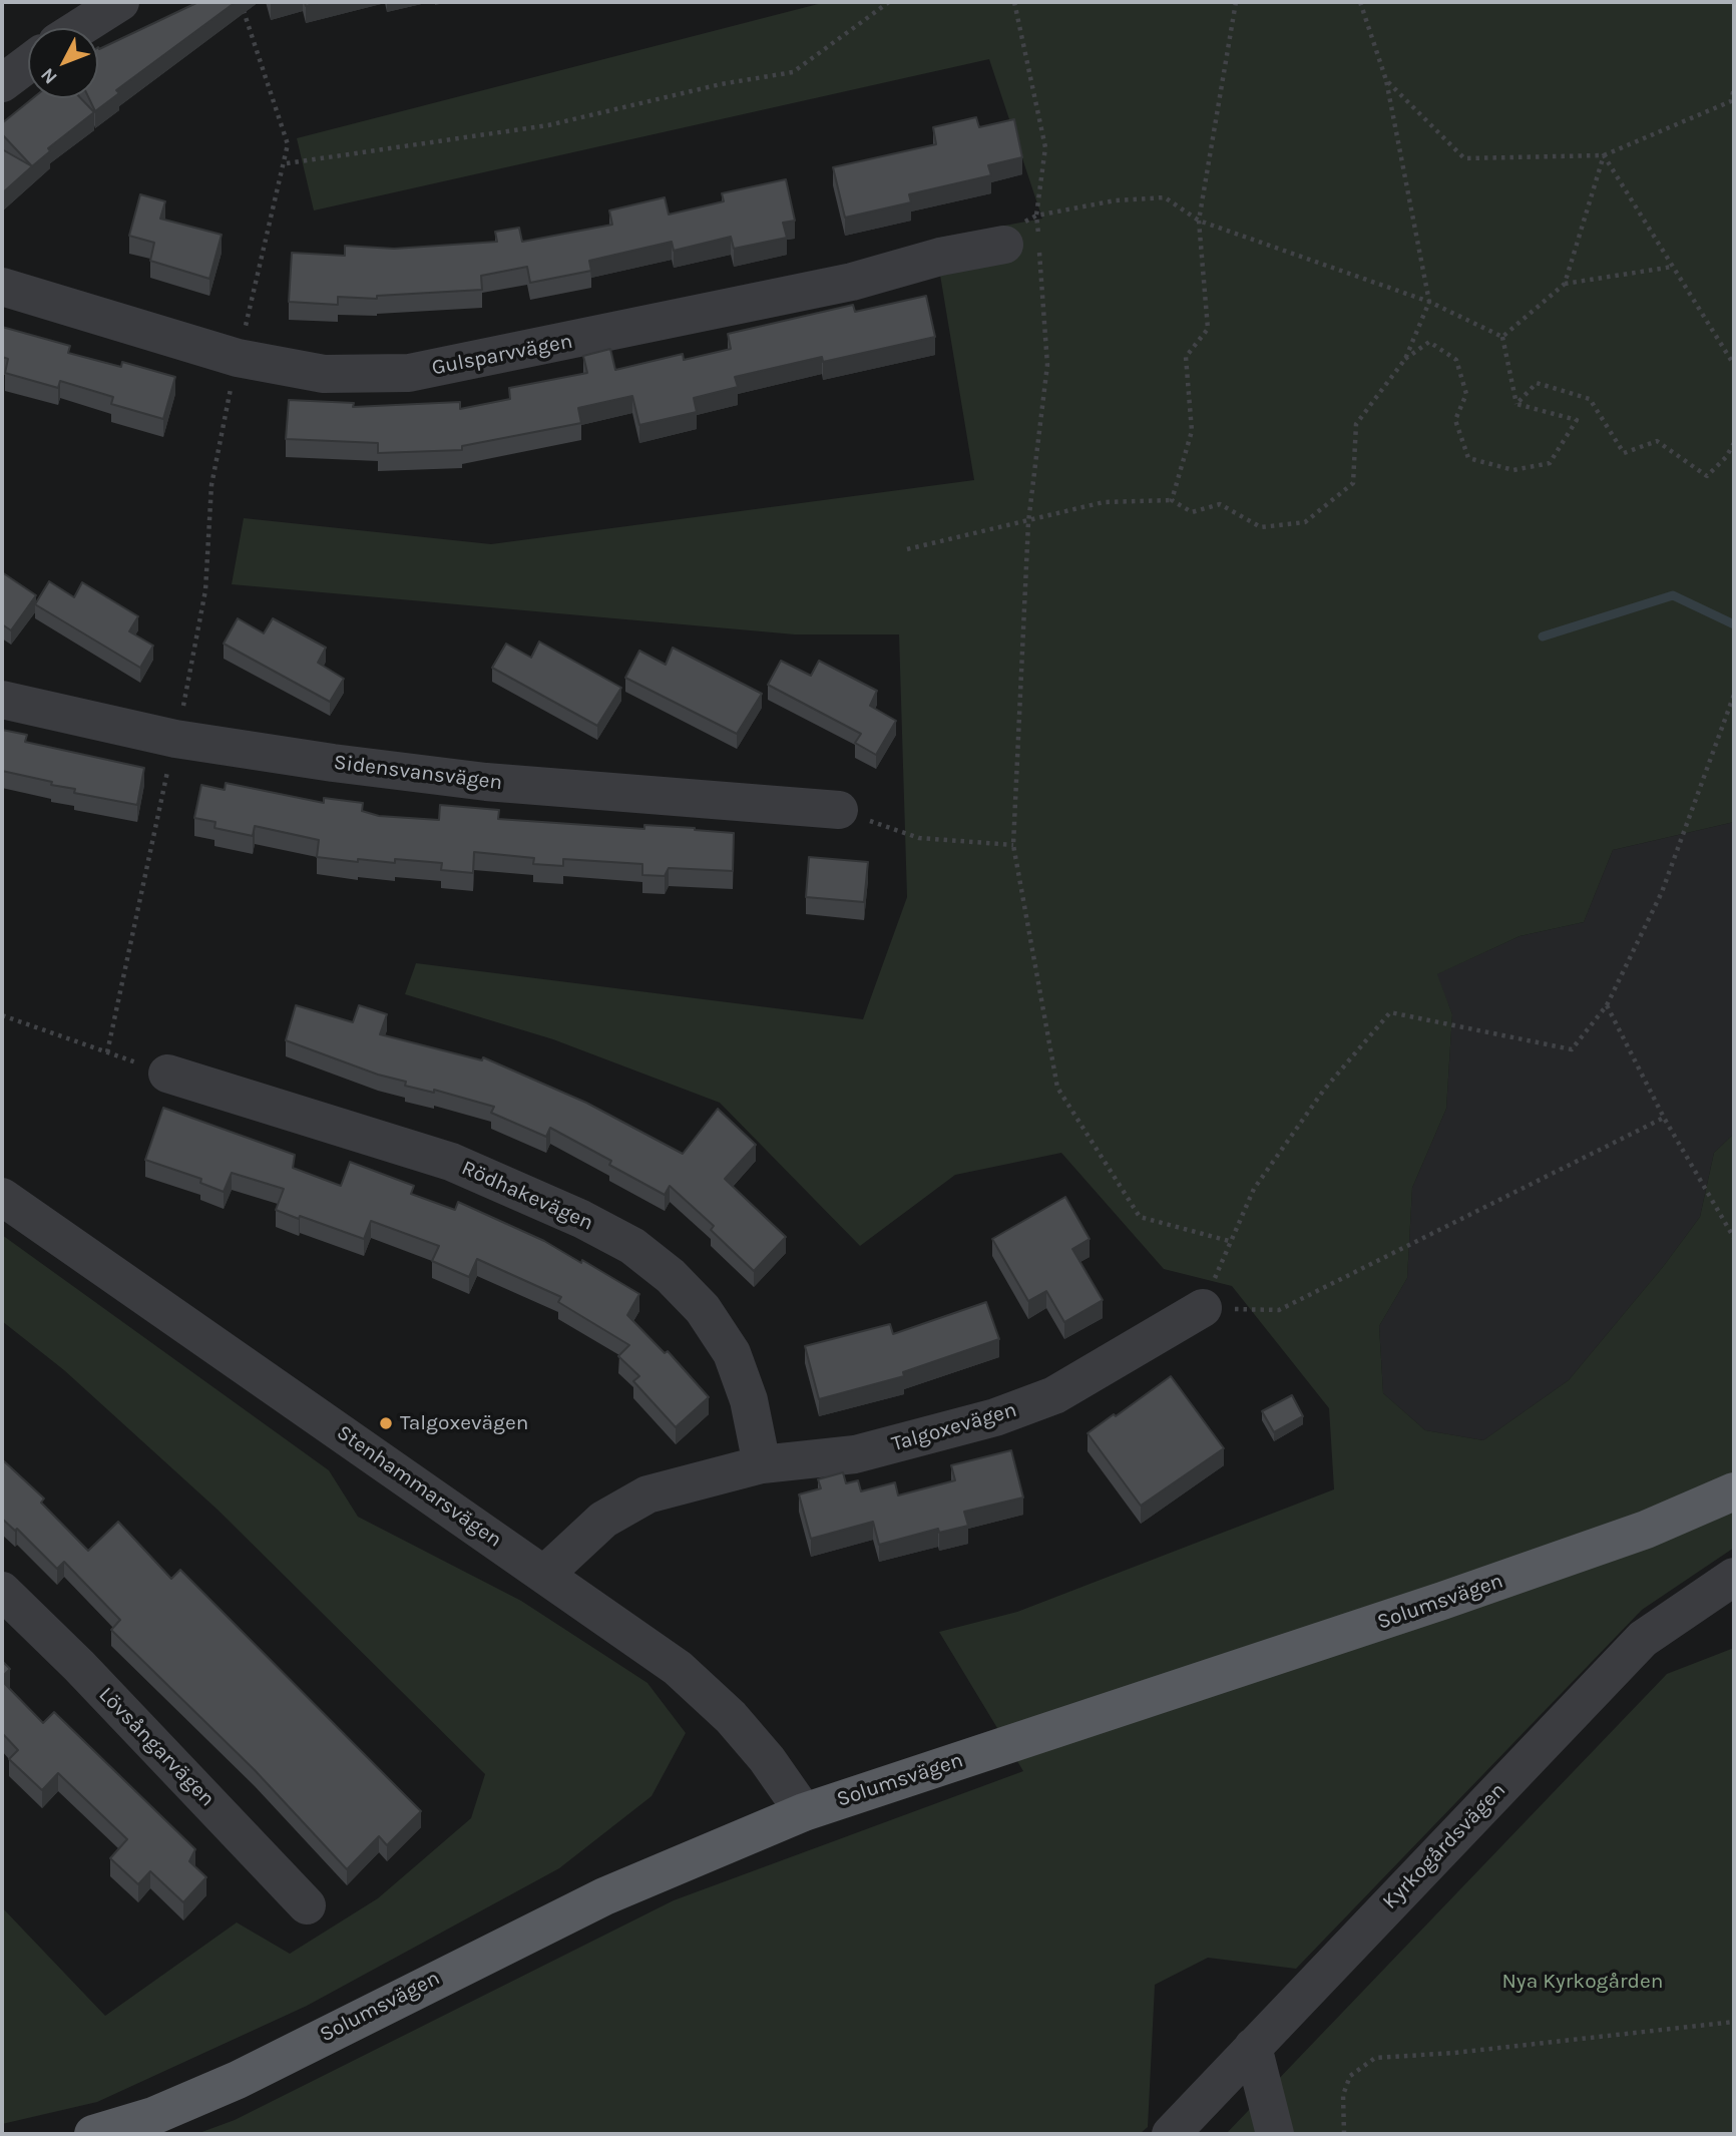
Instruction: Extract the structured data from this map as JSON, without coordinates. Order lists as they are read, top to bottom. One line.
{"streets":{"main road":["Solumsvägen"],"street":["Gulsparvvägen","Sidensvansvägen","Rödhakevägen","Talgoxevägen","Stenhammarsvägen","Lövsångarvägen","Kyrkogårdsvägen"]},"crossings":[["Rödhakevägen","Talgoxevägen"],["Talgoxevägen","Stenhammarsvägen"],["Stenhammarsvägen","Solumsvägen"]],"parks":["Nya Kyrkogården"],"places":["Talgoxevägen"],"north":"bottom left"}
